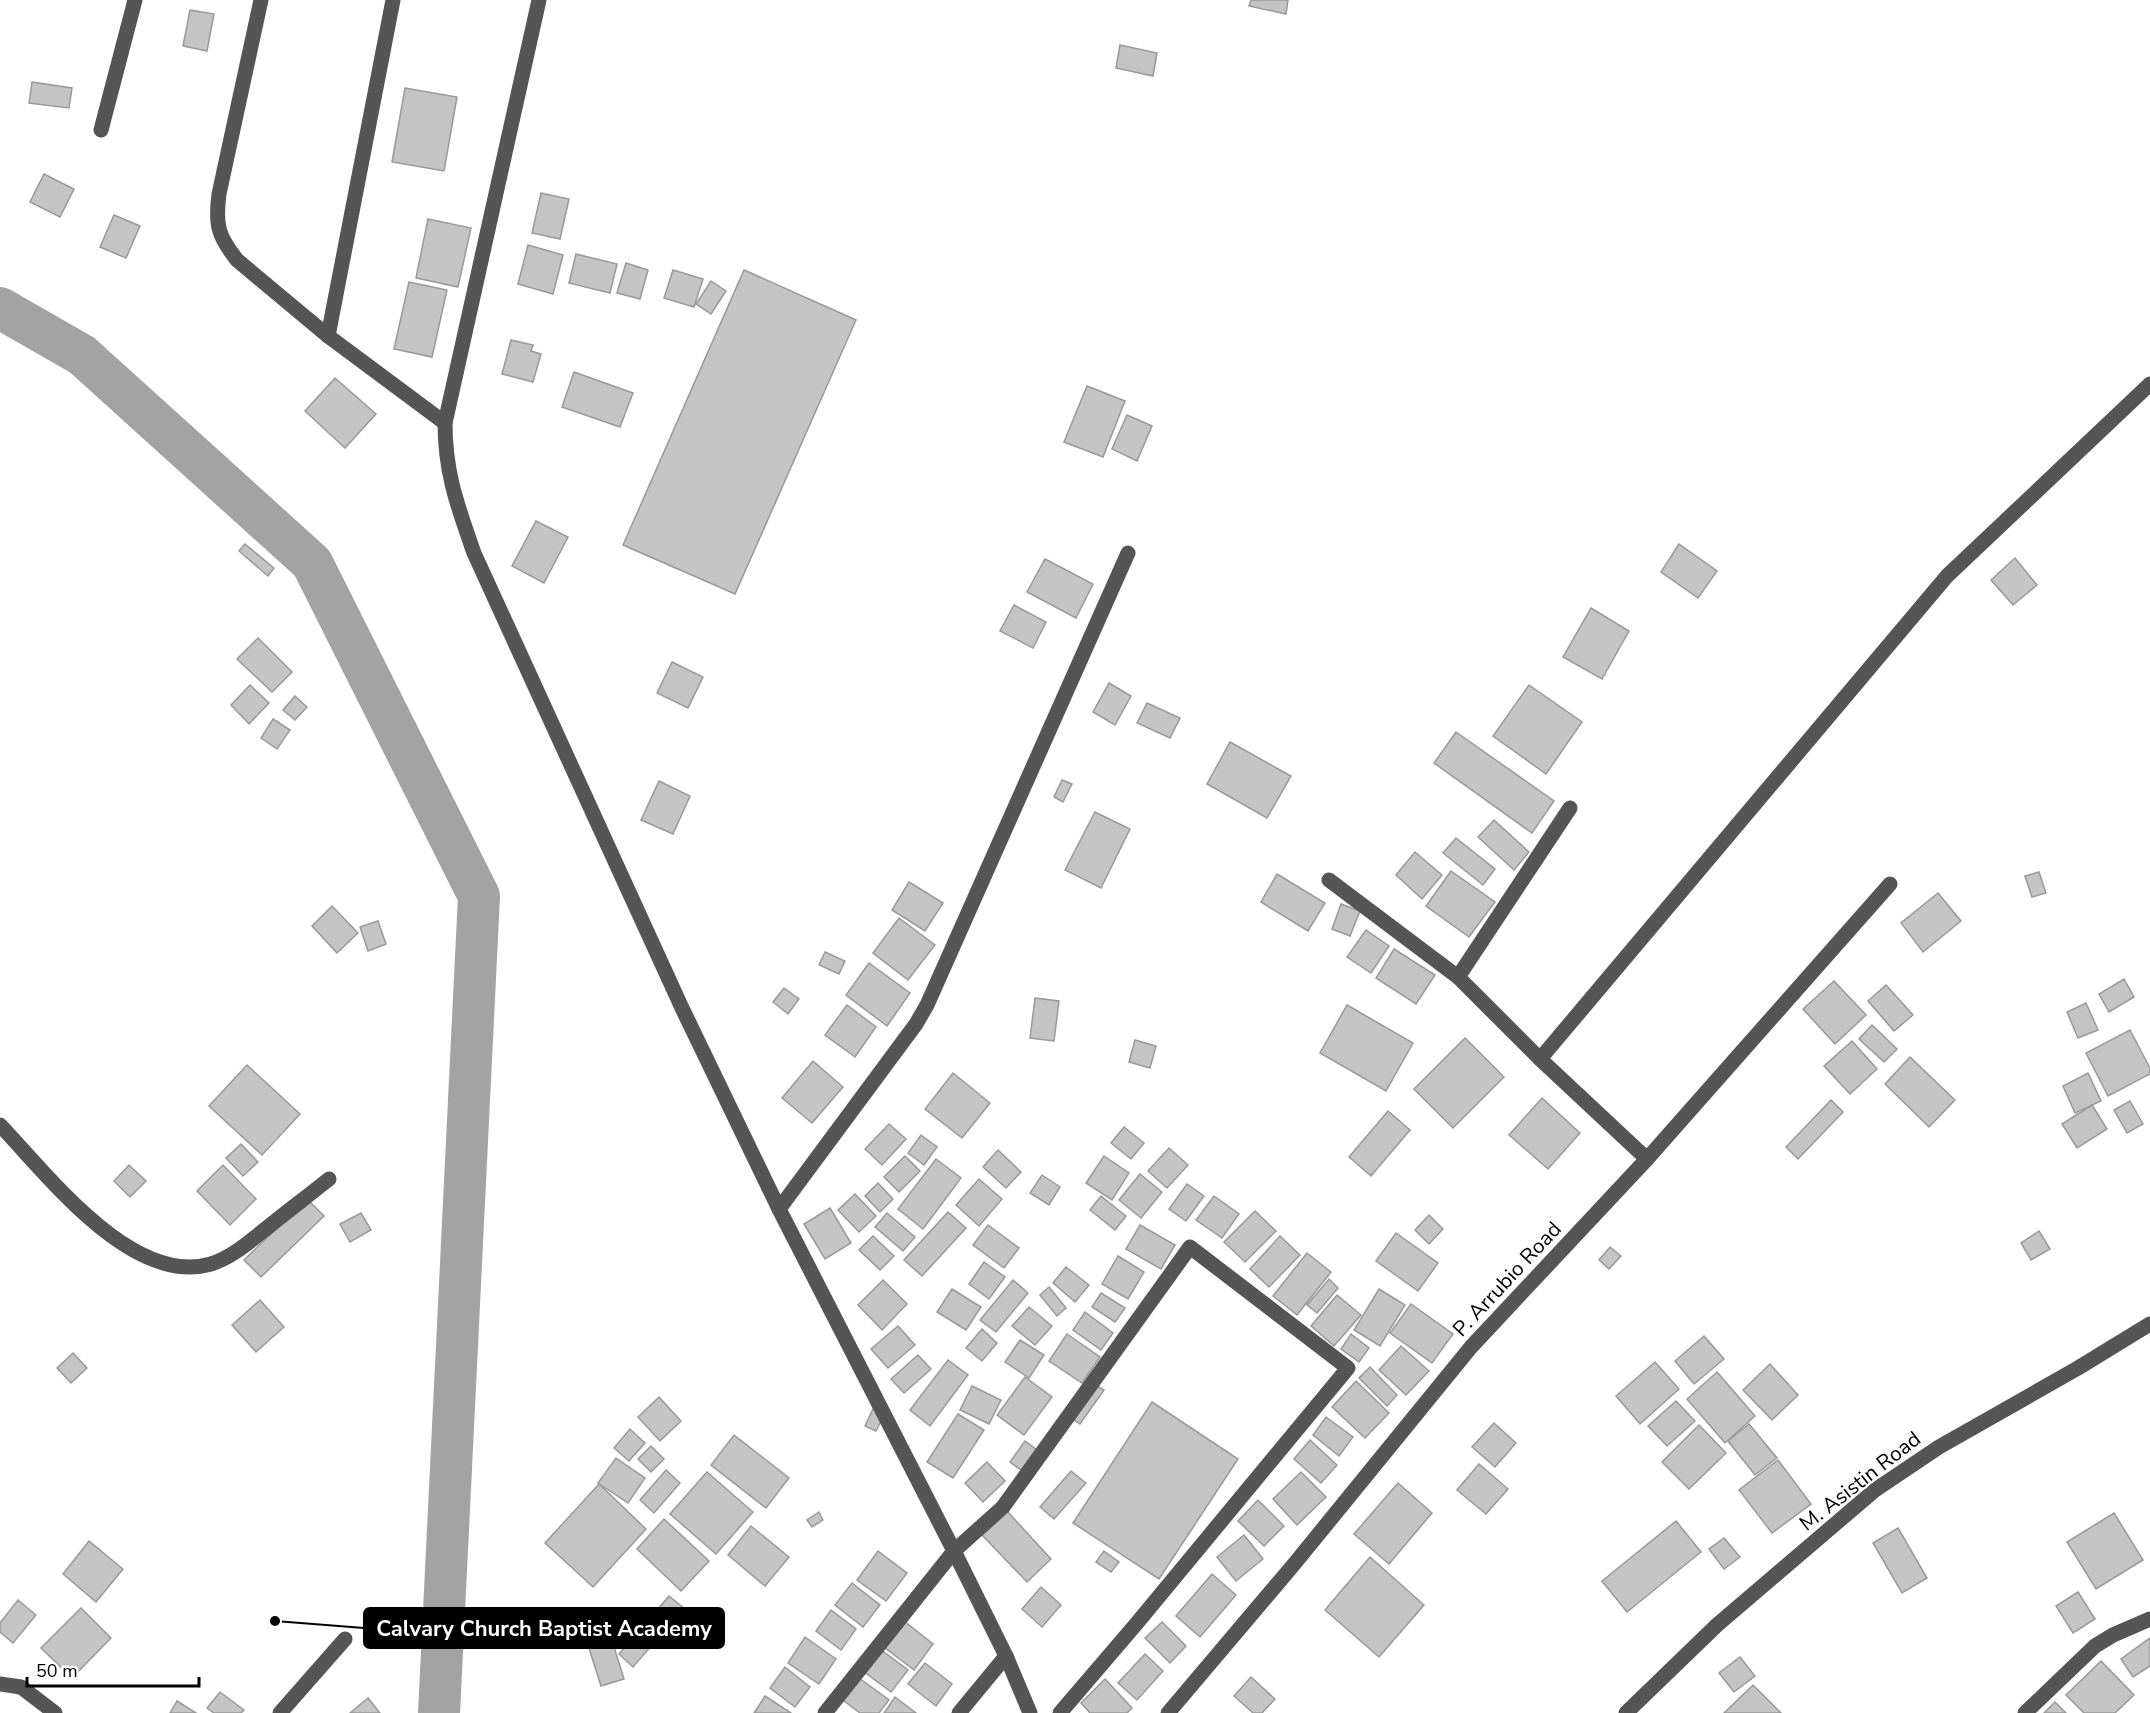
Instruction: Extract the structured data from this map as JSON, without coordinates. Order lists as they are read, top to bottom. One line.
{"streets":{"street":["P. Arrubio Road","M. Asistin Road"]},"places":["Calvary Church Baptist Academy"],"scale_bar":"50 m"}
